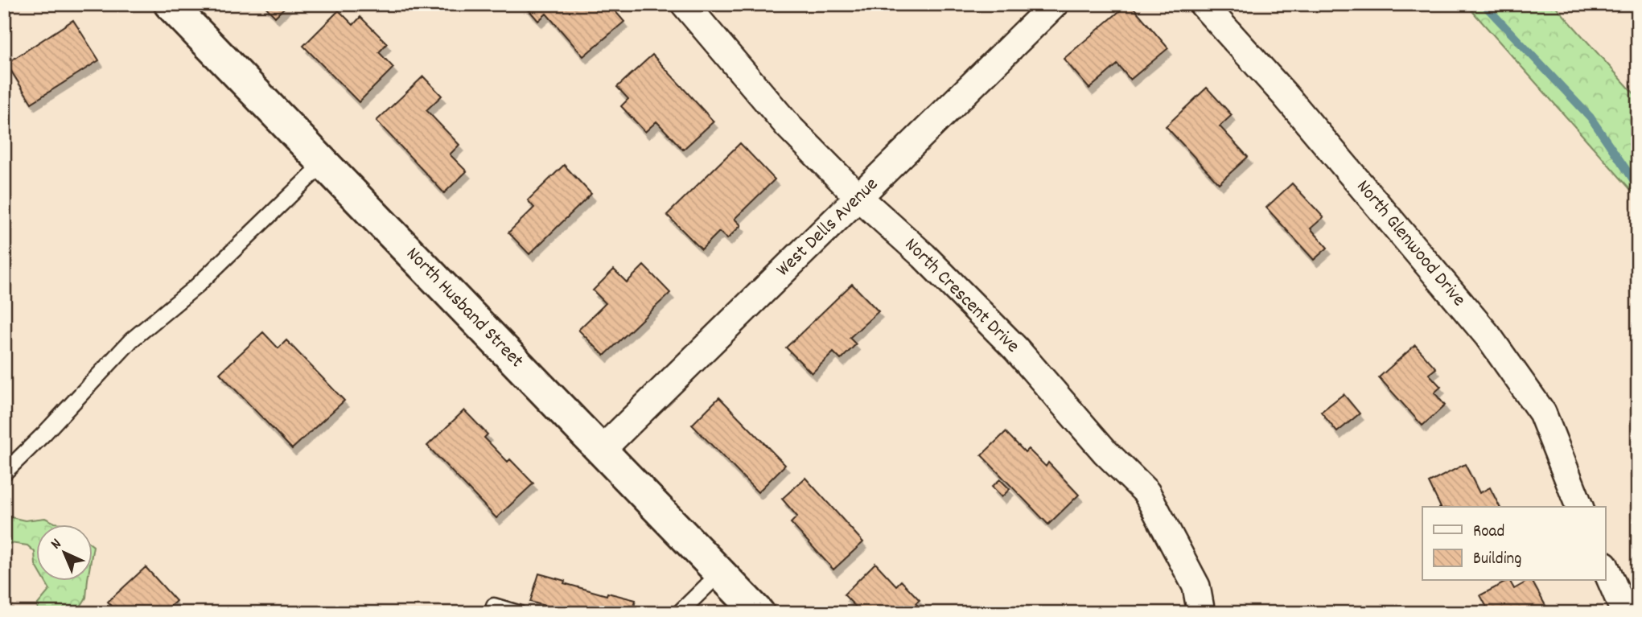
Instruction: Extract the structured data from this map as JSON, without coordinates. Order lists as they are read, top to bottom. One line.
{"streets":{"street":["West Dells Avenue","North Glenwood Drive","North Crescent Drive","North Husband Street"]},"crossings":[["West Dells Avenue","North Crescent Drive"],["West Dells Avenue","North Husband Street"]],"legend":["Road","Building"],"north":"top left"}
